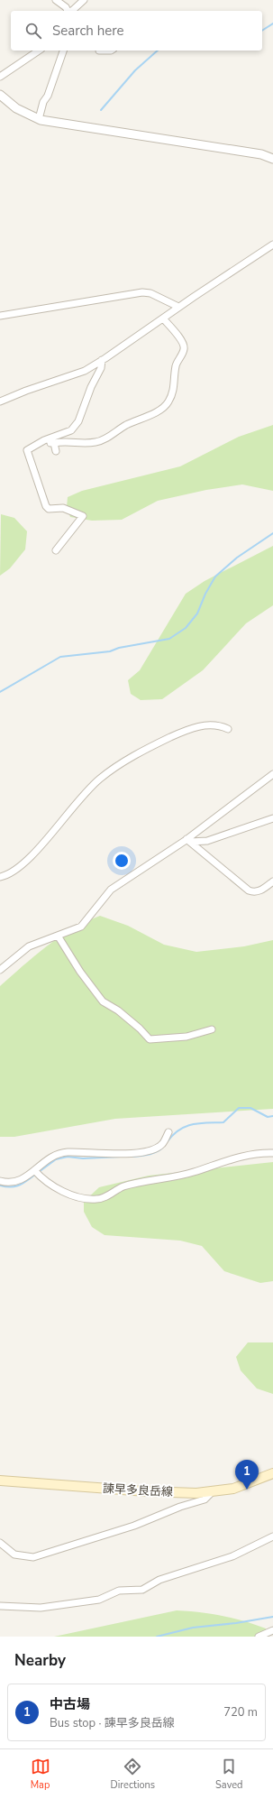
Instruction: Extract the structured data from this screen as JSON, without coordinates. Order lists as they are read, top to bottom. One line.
{"streets":{"main road":["諫早多良岳線"]},"page":{"search":"Search here","pins":"1","heading":"Nearby","list":[{"mark":"1","name":"中古場","note":"Bus stop · 諫早多良岳線","value":"720 m"}],"nav":["Map","Directions","Saved"]}}
